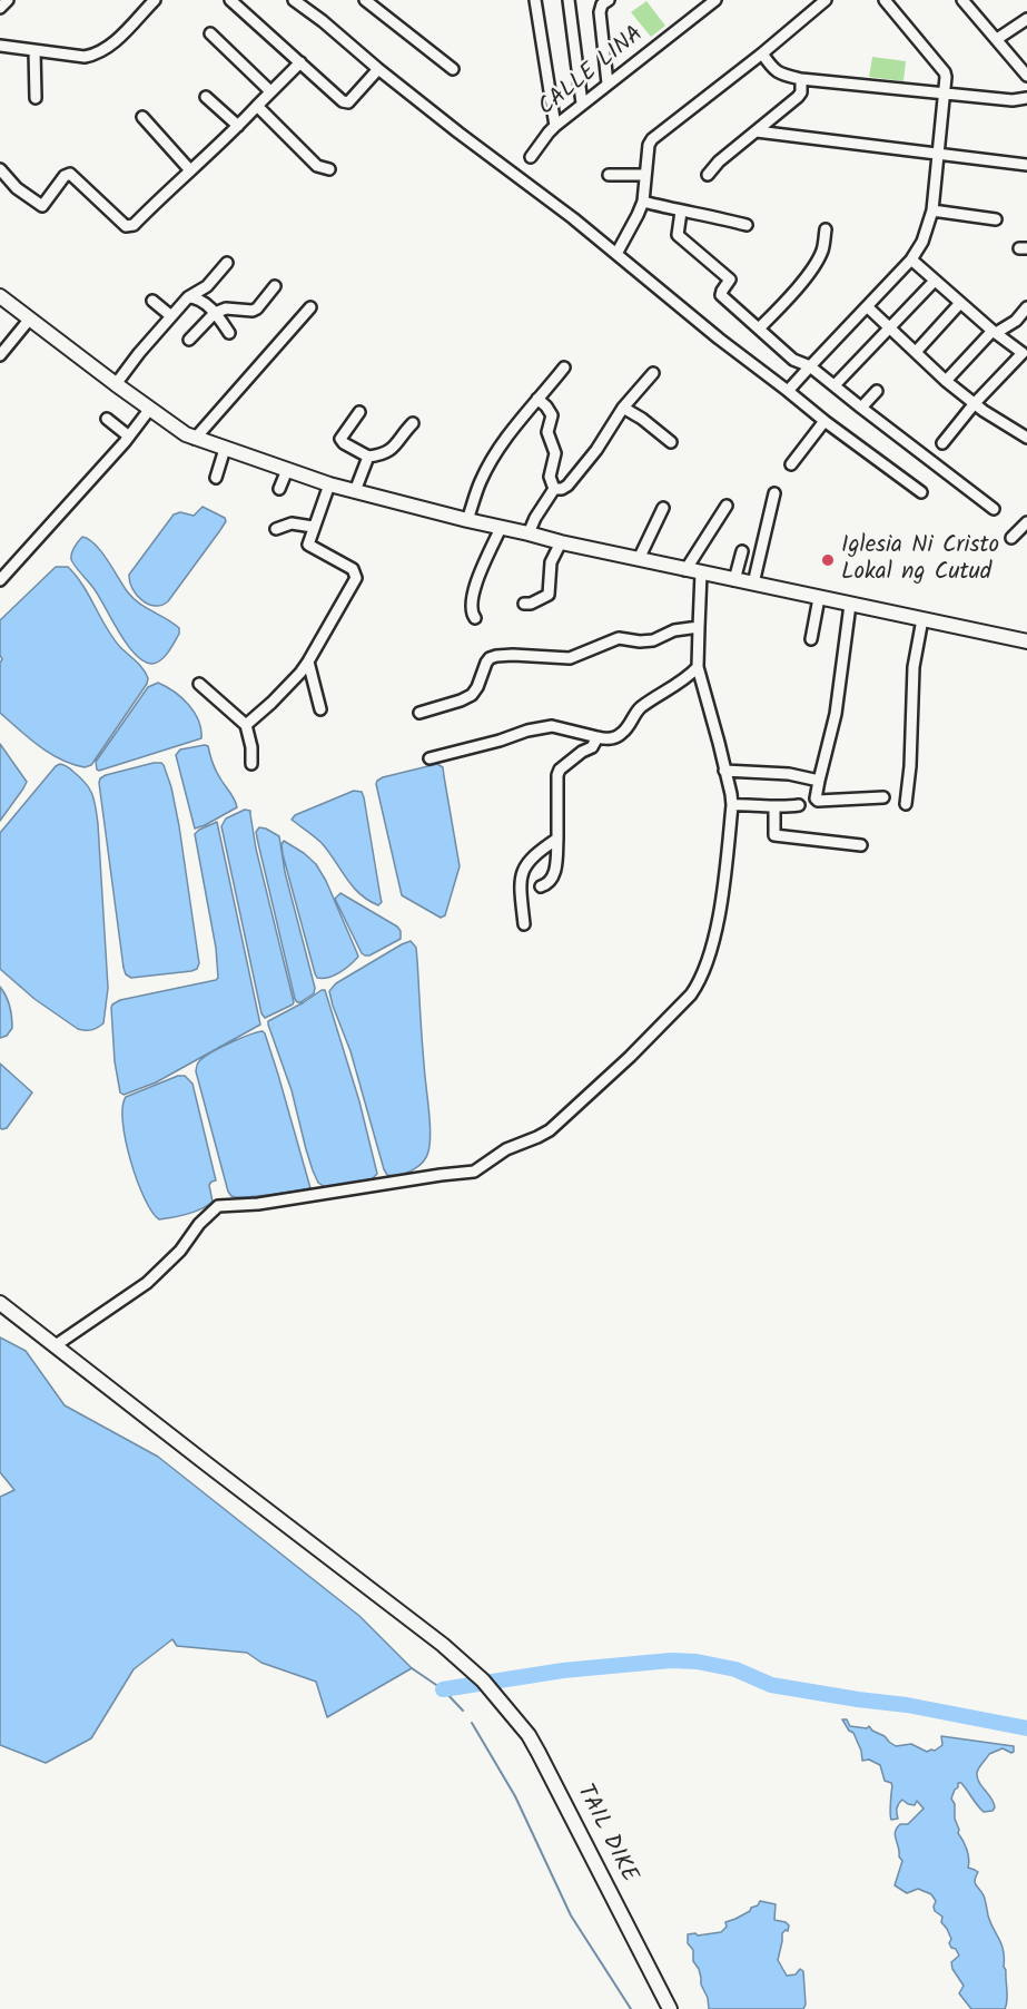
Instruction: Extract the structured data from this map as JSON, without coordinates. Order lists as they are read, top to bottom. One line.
{"streets":{"street":["CALLE LINA","TAIL DIKE"]},"places":["Iglesia Ni Cristo Lokal ng Cutud"]}
